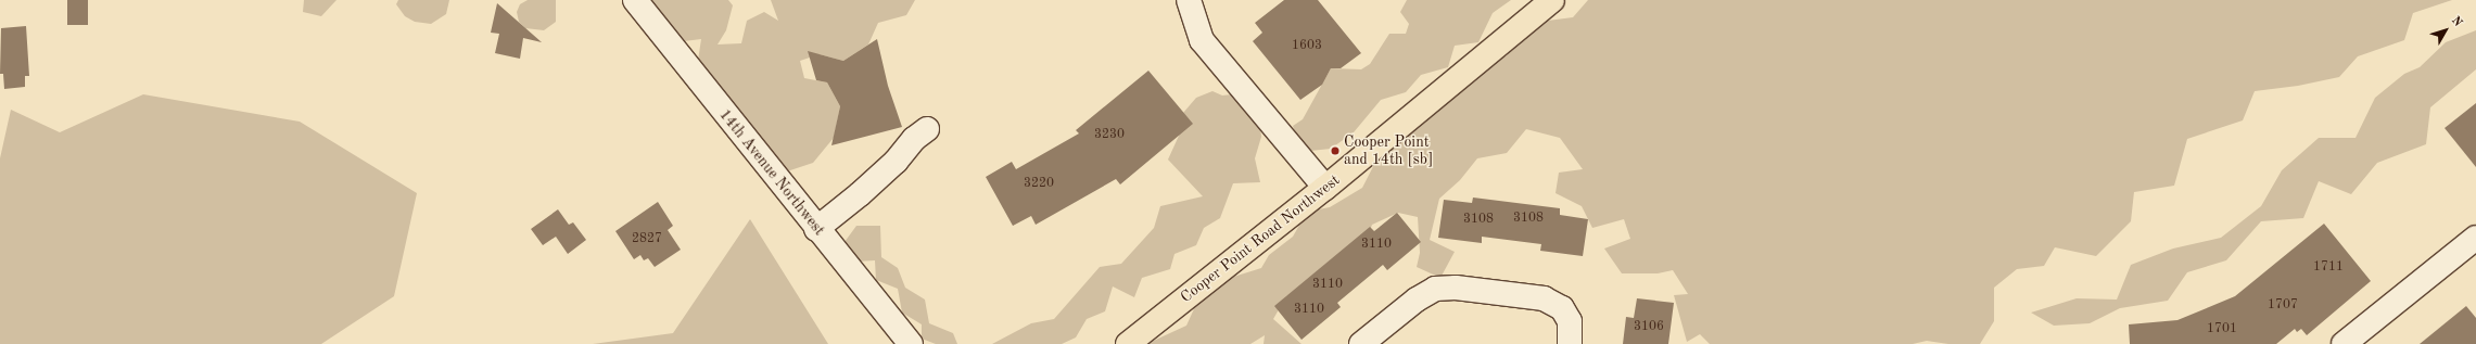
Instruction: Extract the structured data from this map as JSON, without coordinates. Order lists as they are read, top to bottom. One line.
{"streets":{"main road":["Cooper Point Road Northwest"],"street":["14th Avenue Northwest"]},"places":["Cooper Point and 14th [sb]"],"house_numbers":["1603","3230","3220","3108","3108","2827","3110","1711","3110","1707","3110","3106","1701"],"north":"top right"}
